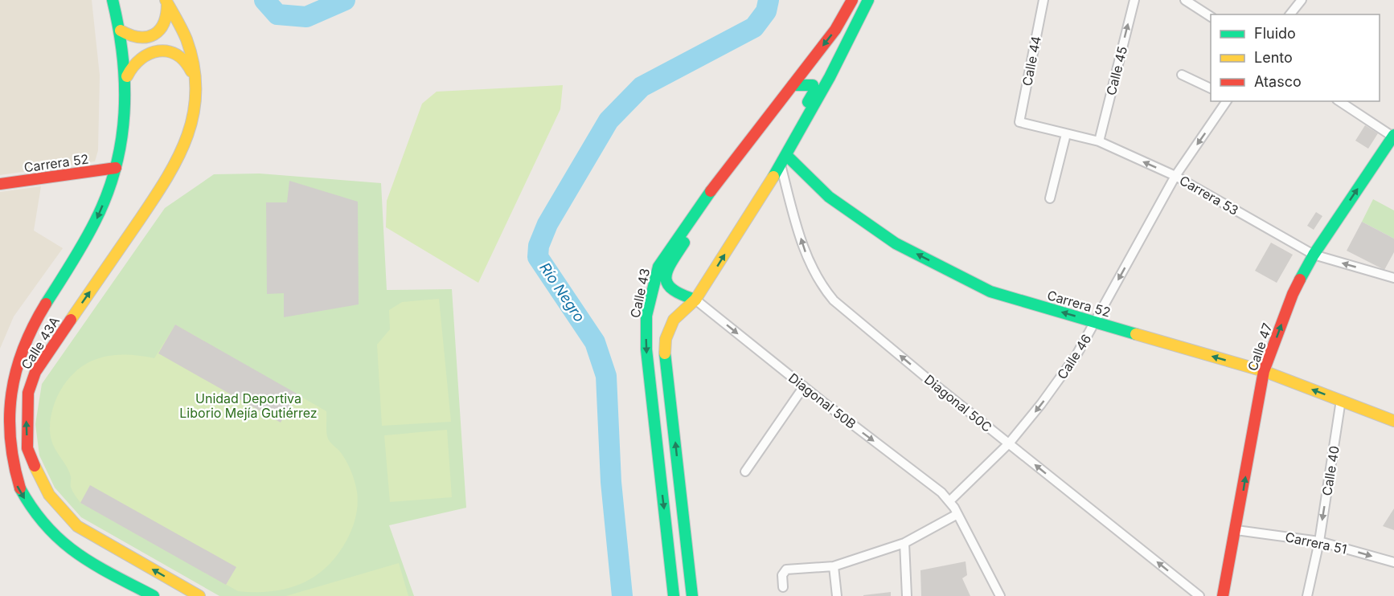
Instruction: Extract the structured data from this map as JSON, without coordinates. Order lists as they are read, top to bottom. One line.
{"streets":{"street":["Calle 44","Calle 45","Carrera 52","Carrera 53","Calle 43","Calle 43A","Calle 47","Calle 46","Diagonal 50B","Diagonal 50C","Calle 40","Carrera 51"]},"crossings":[["Calle 44","Carrera 53"],["Calle 45","Carrera 53"],["Carrera 52","Calle 43A"],["Carrera 52","Calle 47"],["Carrera 52","Calle 46"],["Carrera 52","Diagonal 50C"],["Carrera 52","Calle 40"],["Carrera 53","Calle 47"],["Carrera 53","Calle 46"],["Calle 47","Carrera 51"],["Calle 46","Diagonal 50B"],["Calle 46","Diagonal 50C"],["Calle 40","Carrera 51"]],"one_way":["Calle 45","Carrera 52","Carrera 53","Calle 47","Calle 46","Diagonal 50B","Diagonal 50C","Calle 40","Carrera 51"],"water":["Río Negro"],"parks":["Unidad Deportiva Liborio Mejía Gutiérrez"],"legend":["Fluido","Lento","Atasco"]}
